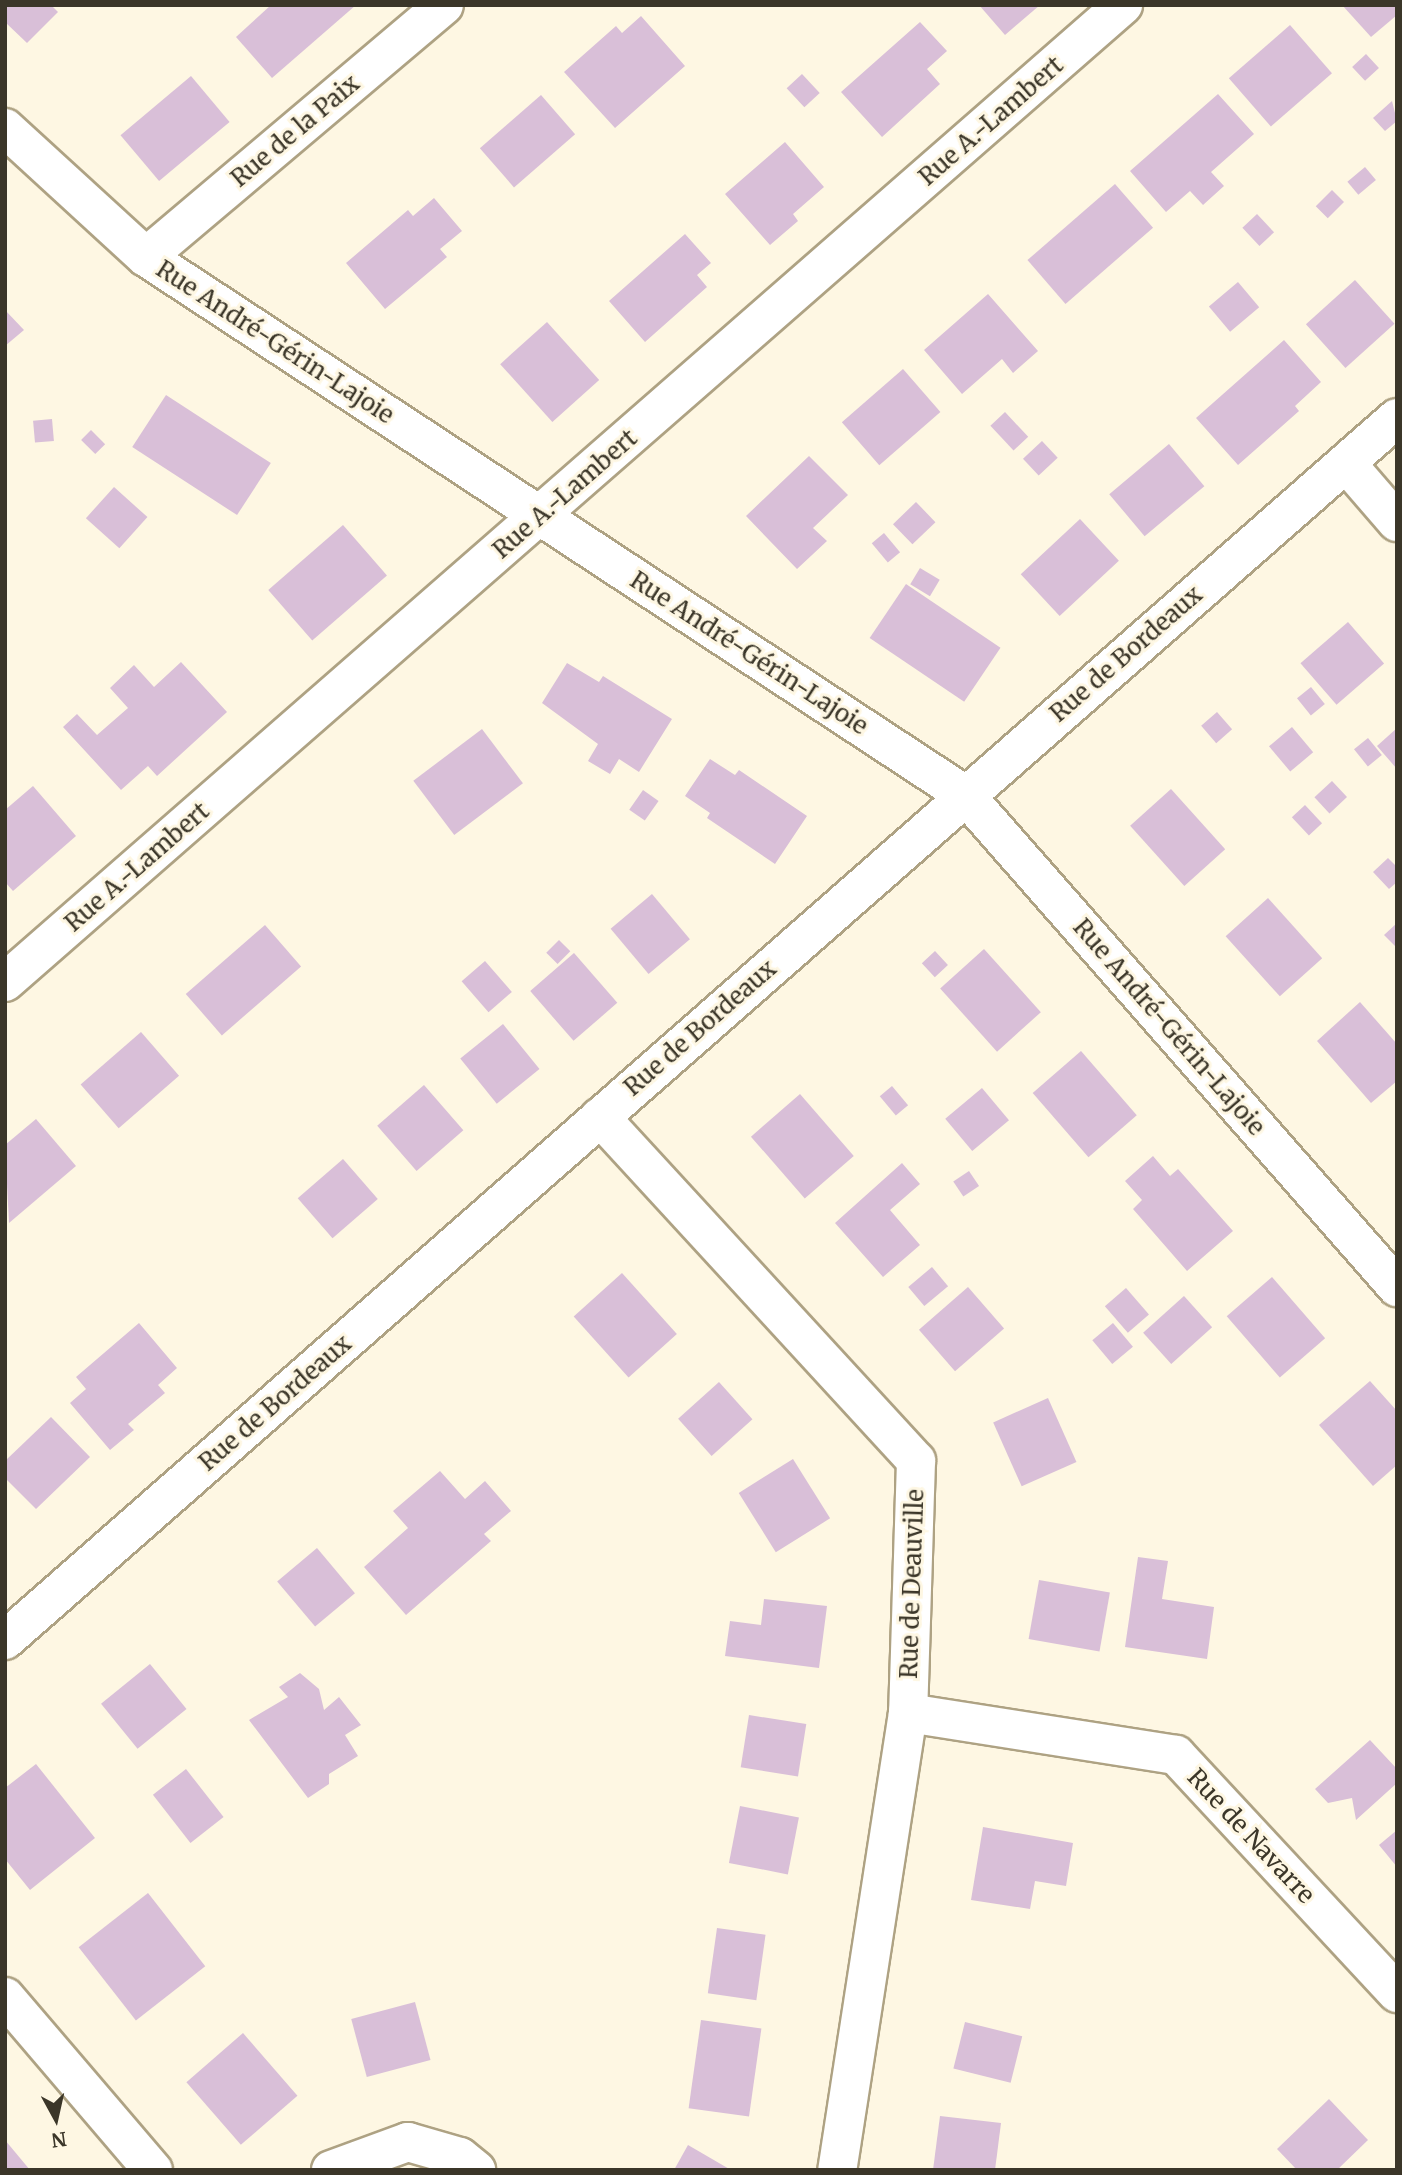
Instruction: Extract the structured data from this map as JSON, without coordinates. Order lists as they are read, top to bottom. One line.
{"streets":{"street":["Rue A.-Lambert","Rue de la Paix","Rue André-Gérin-Lajoie","Rue de Bordeaux","Rue de Deauville","Rue de Navarre"]},"crossings":[["Rue A.-Lambert","Rue André-Gérin-Lajoie"],["Rue de la Paix","Rue André-Gérin-Lajoie"],["Rue André-Gérin-Lajoie","Rue de Bordeaux"],["Rue de Bordeaux","Rue de Deauville"],["Rue de Deauville","Rue de Navarre"]],"north":"bottom"}
